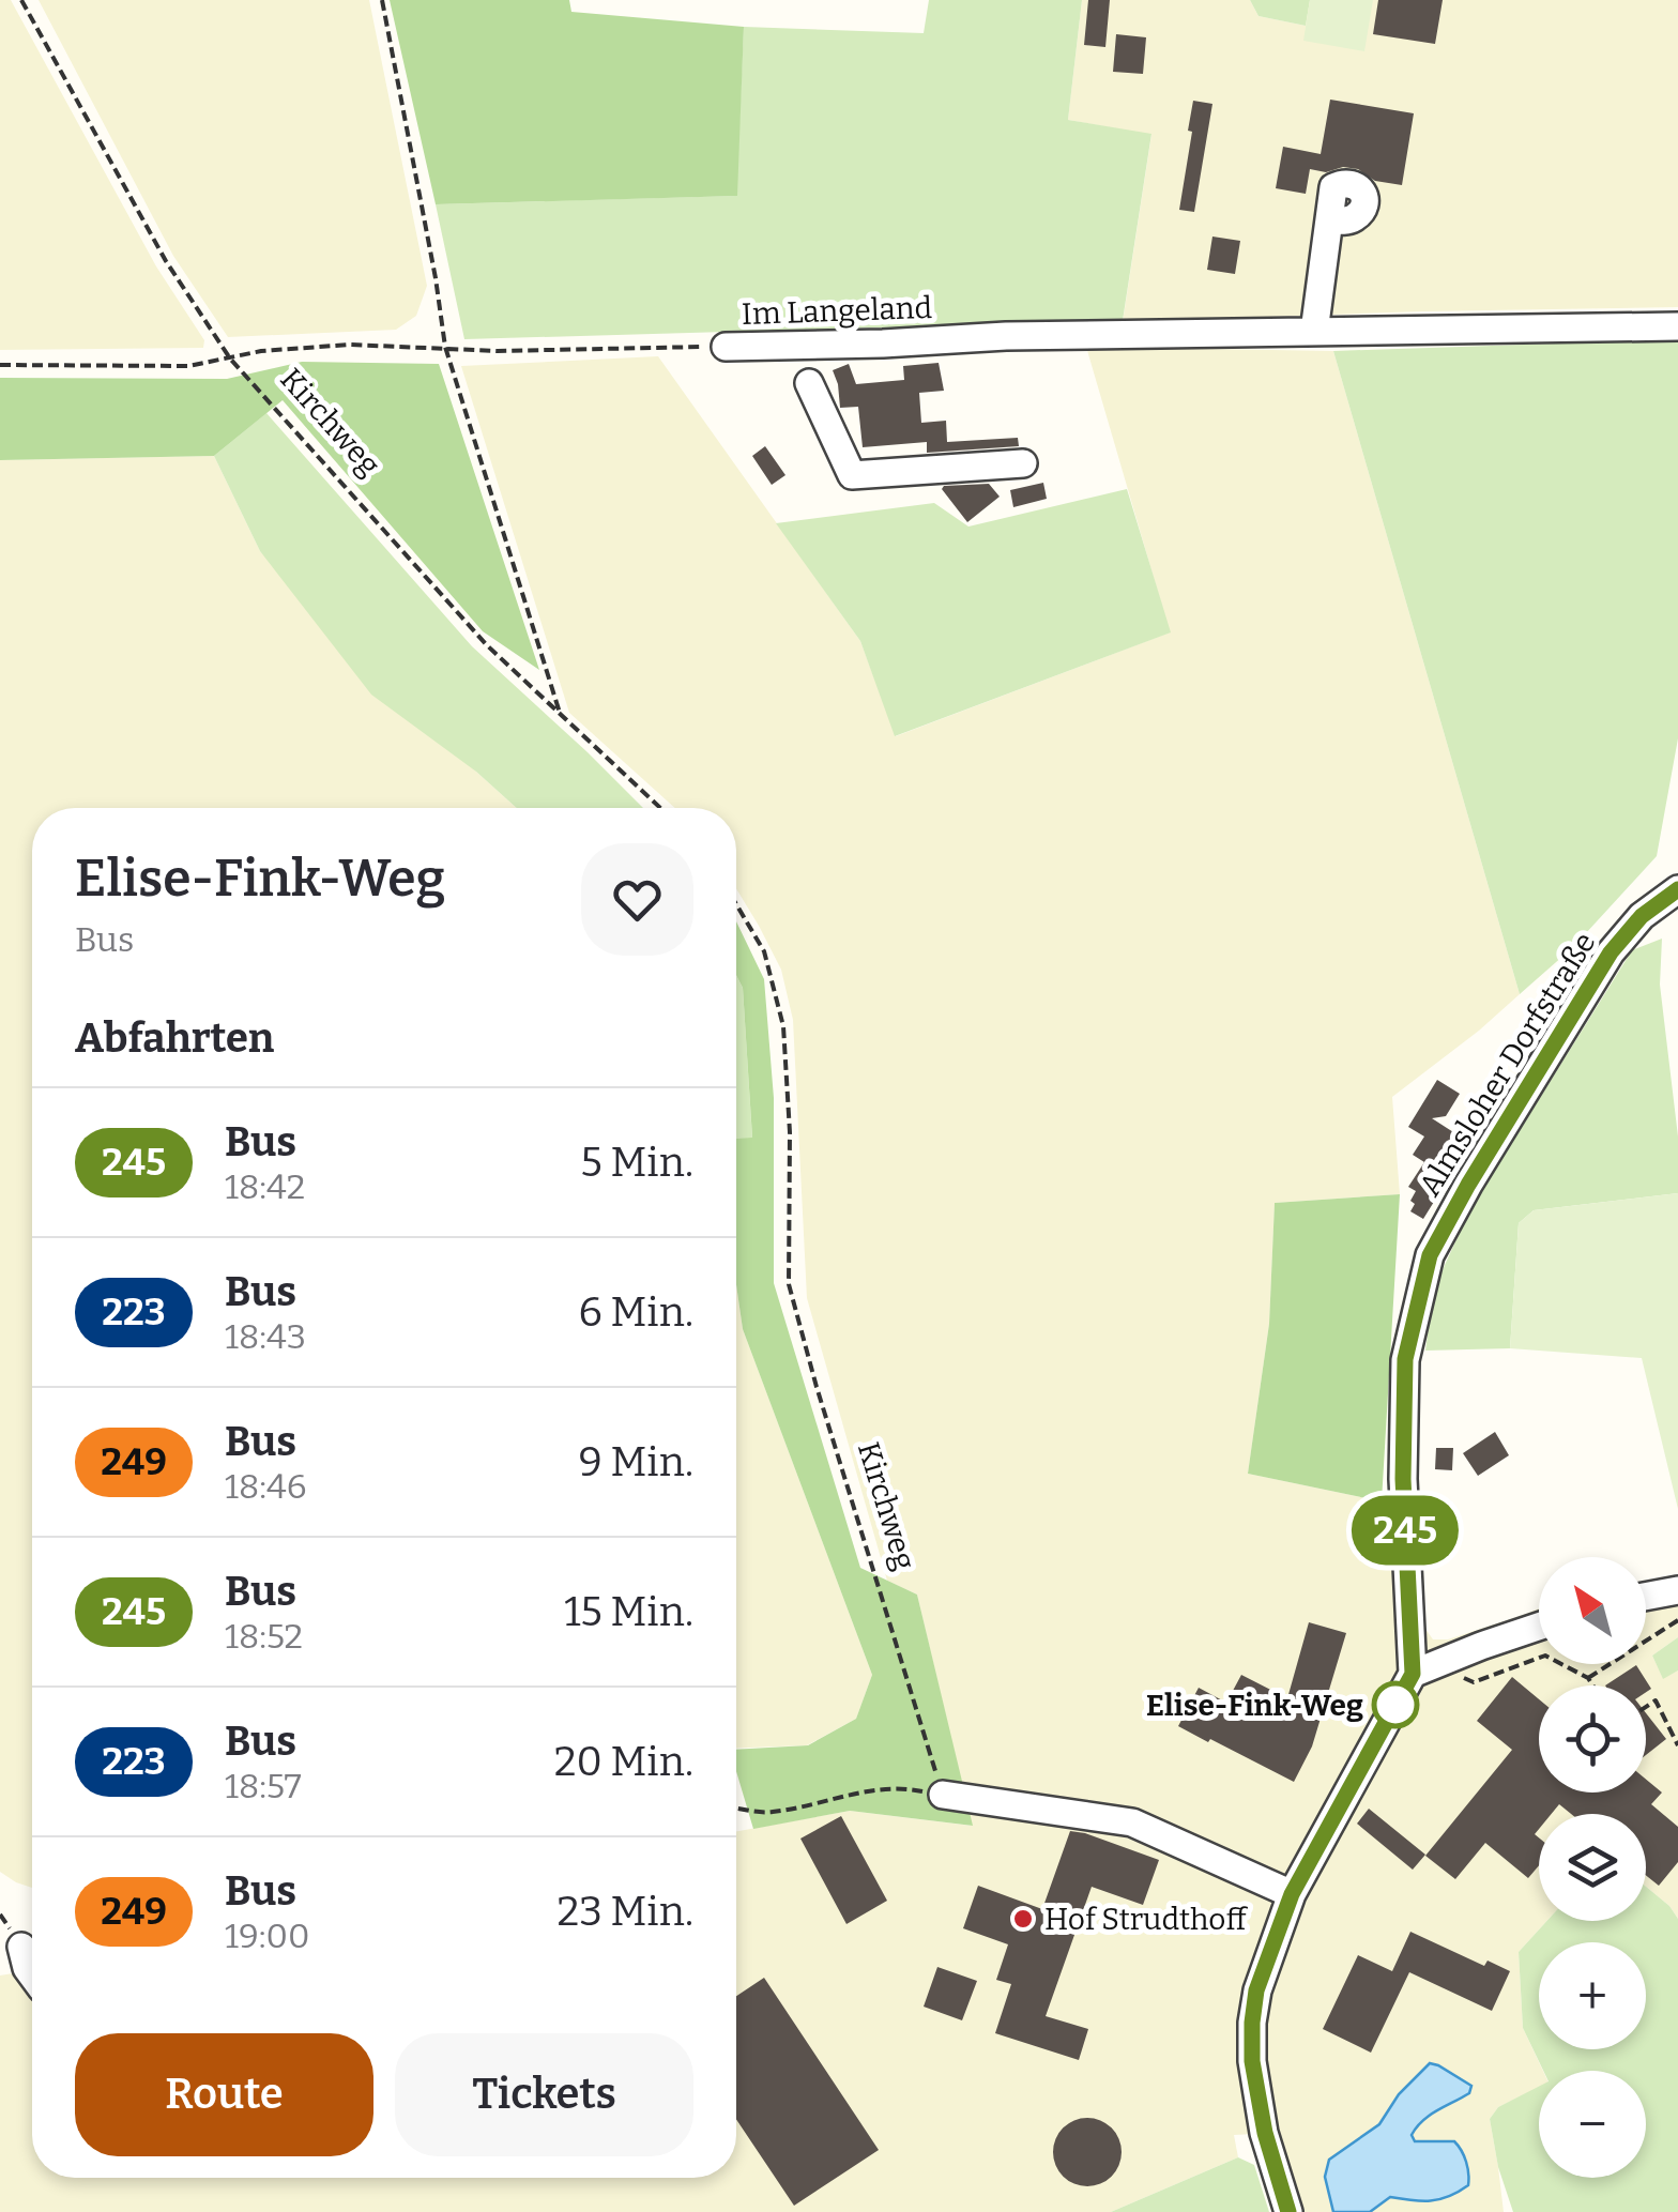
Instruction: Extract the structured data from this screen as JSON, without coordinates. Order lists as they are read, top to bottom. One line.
{"streets":{"street":["Im Langeland","Almsloher Dorfstraße"],"path":["Kirchweg"]},"crossings":[["Im Langeland","Kirchweg"]],"places":["Elise-Fink-Weg","Hof Strudthoff"],"lines":["bus line 245"],"north":"top left","page":{"on_map":"245","heading":[["Elise-Fink-Weg","Bus"],"Abfahrten"],"list":[{"mark":"245","name":"Bus","note":"18:42","value":"5 Min."},{"mark":"223","name":"Bus","note":"18:43","value":"6 Min."},{"mark":"249","name":"Bus","note":"18:46","value":"9 Min."},{"mark":"245","name":"Bus","note":"18:52","value":"15 Min."},{"mark":"223","name":"Bus","note":"18:57","value":"20 Min."},{"mark":"249","name":"Bus","note":"19:00","value":"23 Min."}],"map_buttons":["+","−"],"buttons":["Route","Tickets"]}}
